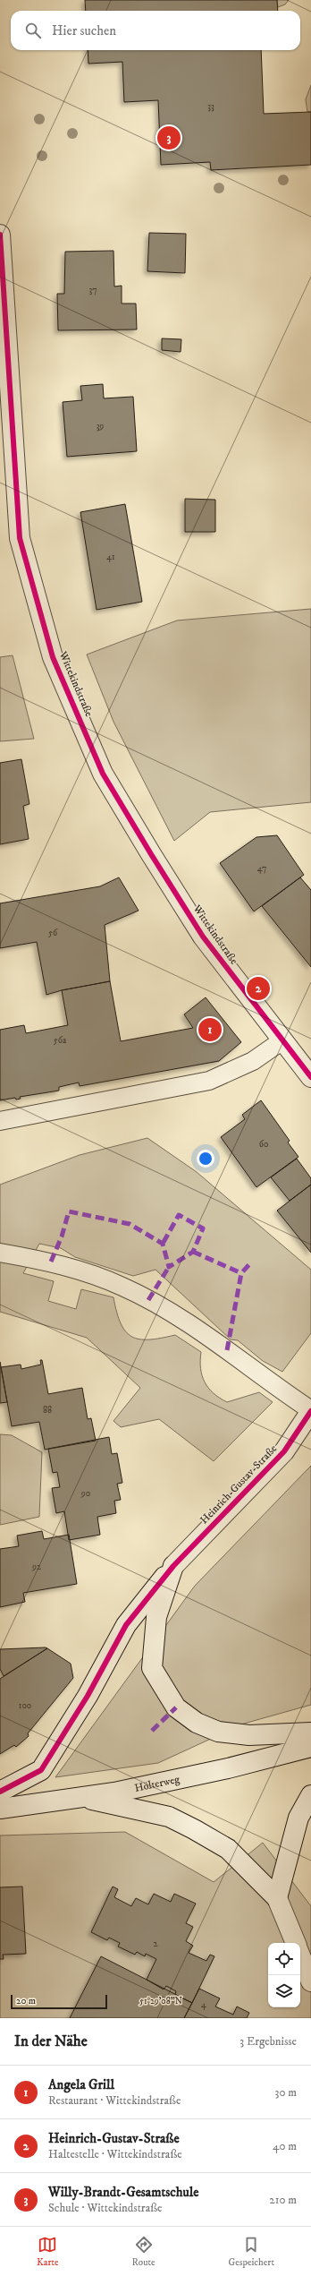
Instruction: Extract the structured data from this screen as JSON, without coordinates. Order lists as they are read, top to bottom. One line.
{"streets":{"street":["Wittekindstraße","Heinrich-Gustav-Straße","Hölterweg"]},"house_numbers":["33","37","39","41","47","56","56a","60","88","90","92","100","2","4"],"scale_bar":"20 m","page":{"search":"Hier suchen","pins":["3","2","1"],"scale":"20 m","heading":["In der Nähe","3 Ergebnisse"],"list":[{"mark":"1","name":"Angela Grill","note":"Restaurant · Wittekindstraße","value":"30 m"},{"mark":"2","name":"Heinrich-Gustav-Straße","note":"Haltestelle · Wittekindstraße","value":"40 m"},{"mark":"3","name":"Willy-Brandt-Gesamtschule","note":"Schule · Wittekindstraße","value":"210 m"}],"nav":["Karte","Route","Gespeichert"]},"coordinates":["51°29'08\"N"]}
